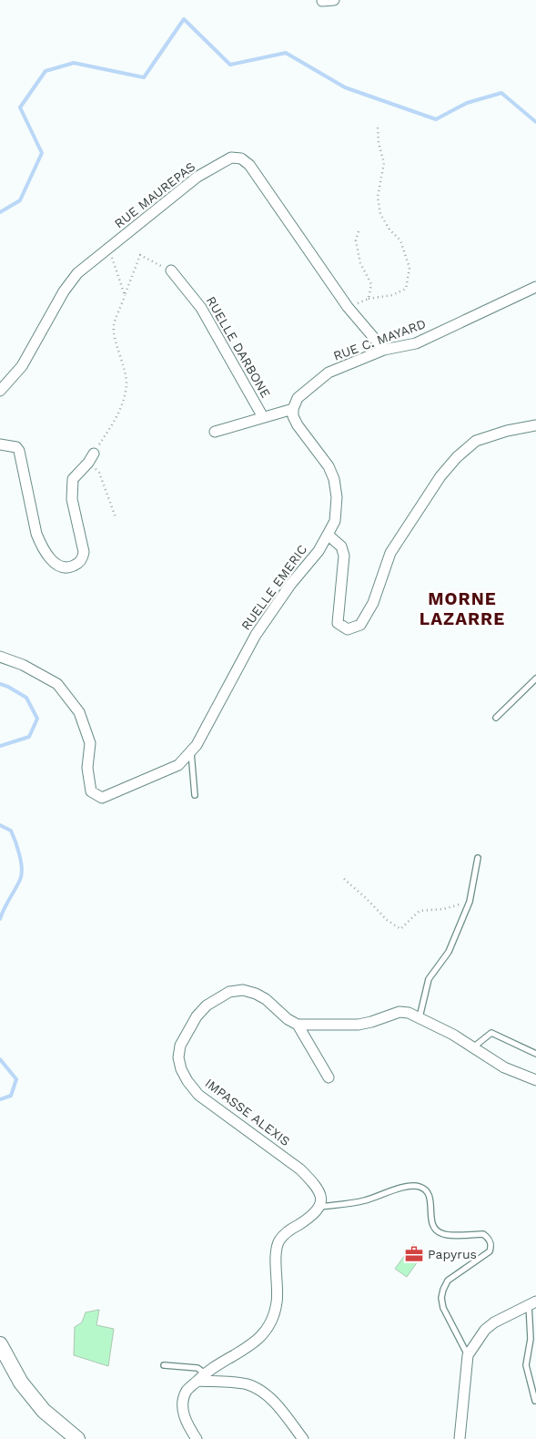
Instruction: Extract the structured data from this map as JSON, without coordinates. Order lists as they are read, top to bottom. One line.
{"streets":{"street":["RUE MAUREPAS","RUE C. MAYARD","RUELLE DARBONE","RUELLE EMERIC","IMPASSE ALEXIS"]},"crossings":[["RUE MAUREPAS","RUE C. MAYARD"]],"districts":["MORNE LAZARRE"],"places":{"office":["Papyrus"]}}
